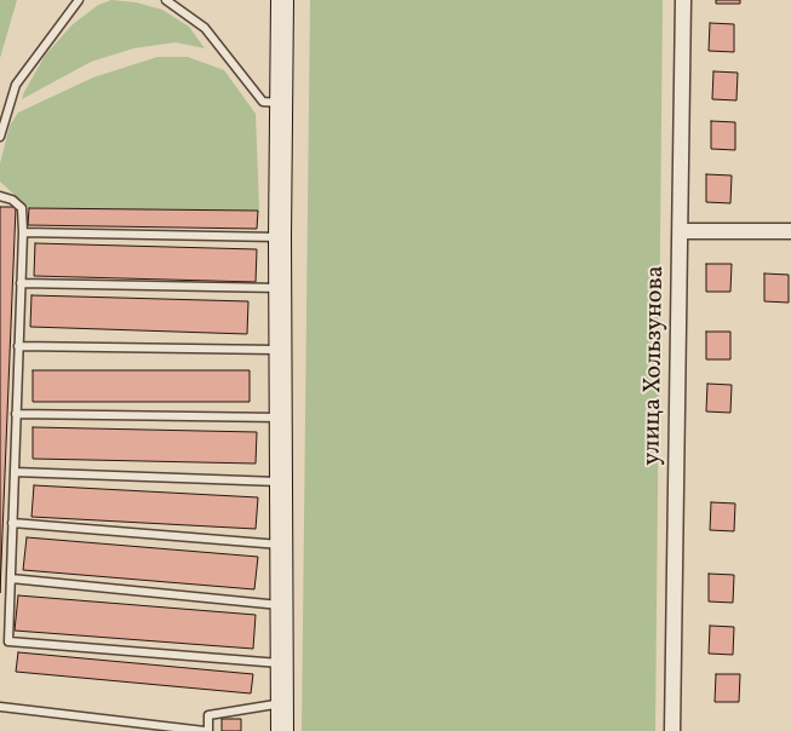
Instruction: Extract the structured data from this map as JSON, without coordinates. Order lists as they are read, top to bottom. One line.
{"streets":{"street":["улица Хользунова"]}}
